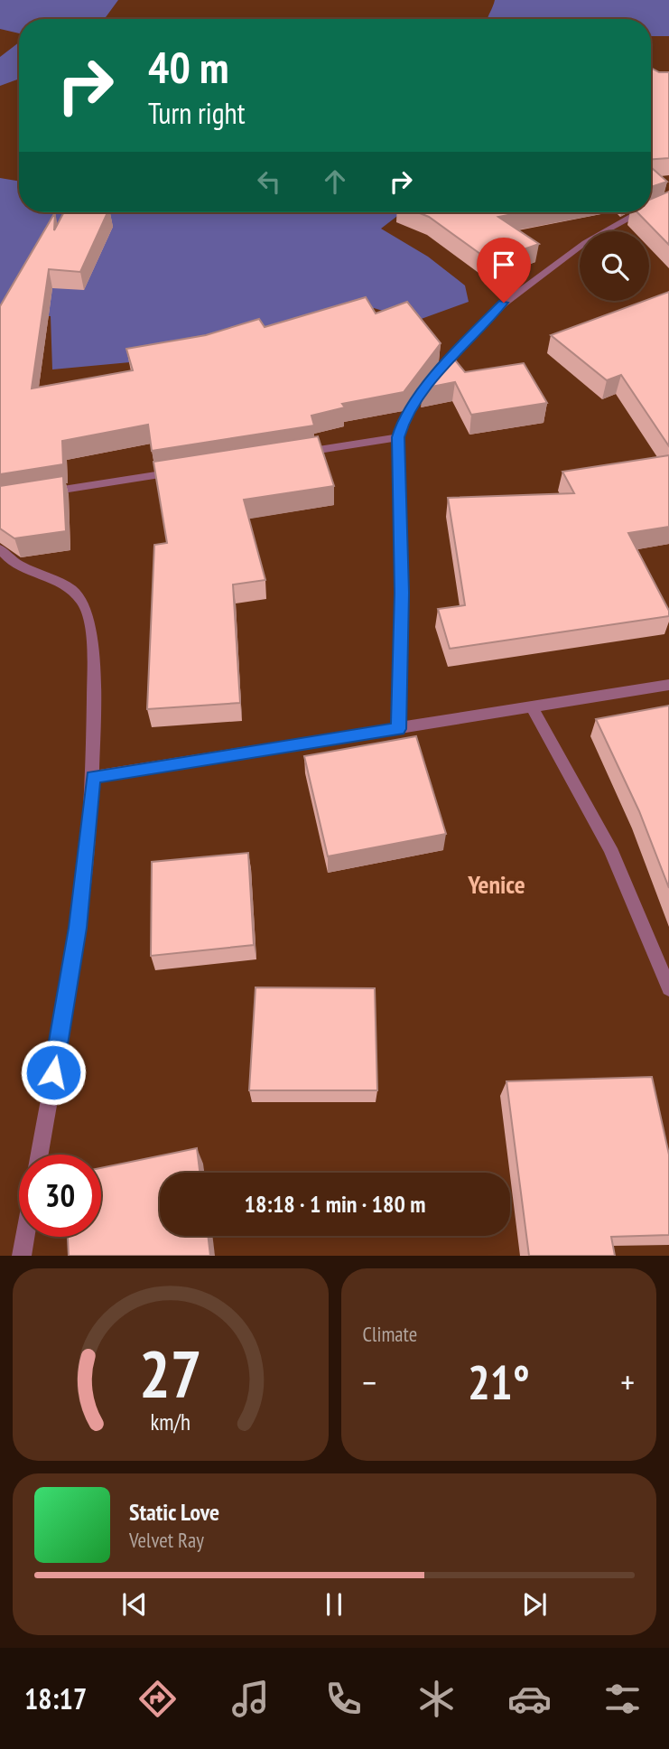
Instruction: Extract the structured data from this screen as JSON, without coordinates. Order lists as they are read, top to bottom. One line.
{"districts":["Yenice"],"page":{"turn":["40 m","Turn right"],"limit":"30","trip":"18:18 · 1 min · 180 m","tile":"Climate","heat":["−","21°","+"],"song":["Static Love","Velvet Ray"],"tabs":"18:17","gauge":["27","km/h"]}}
